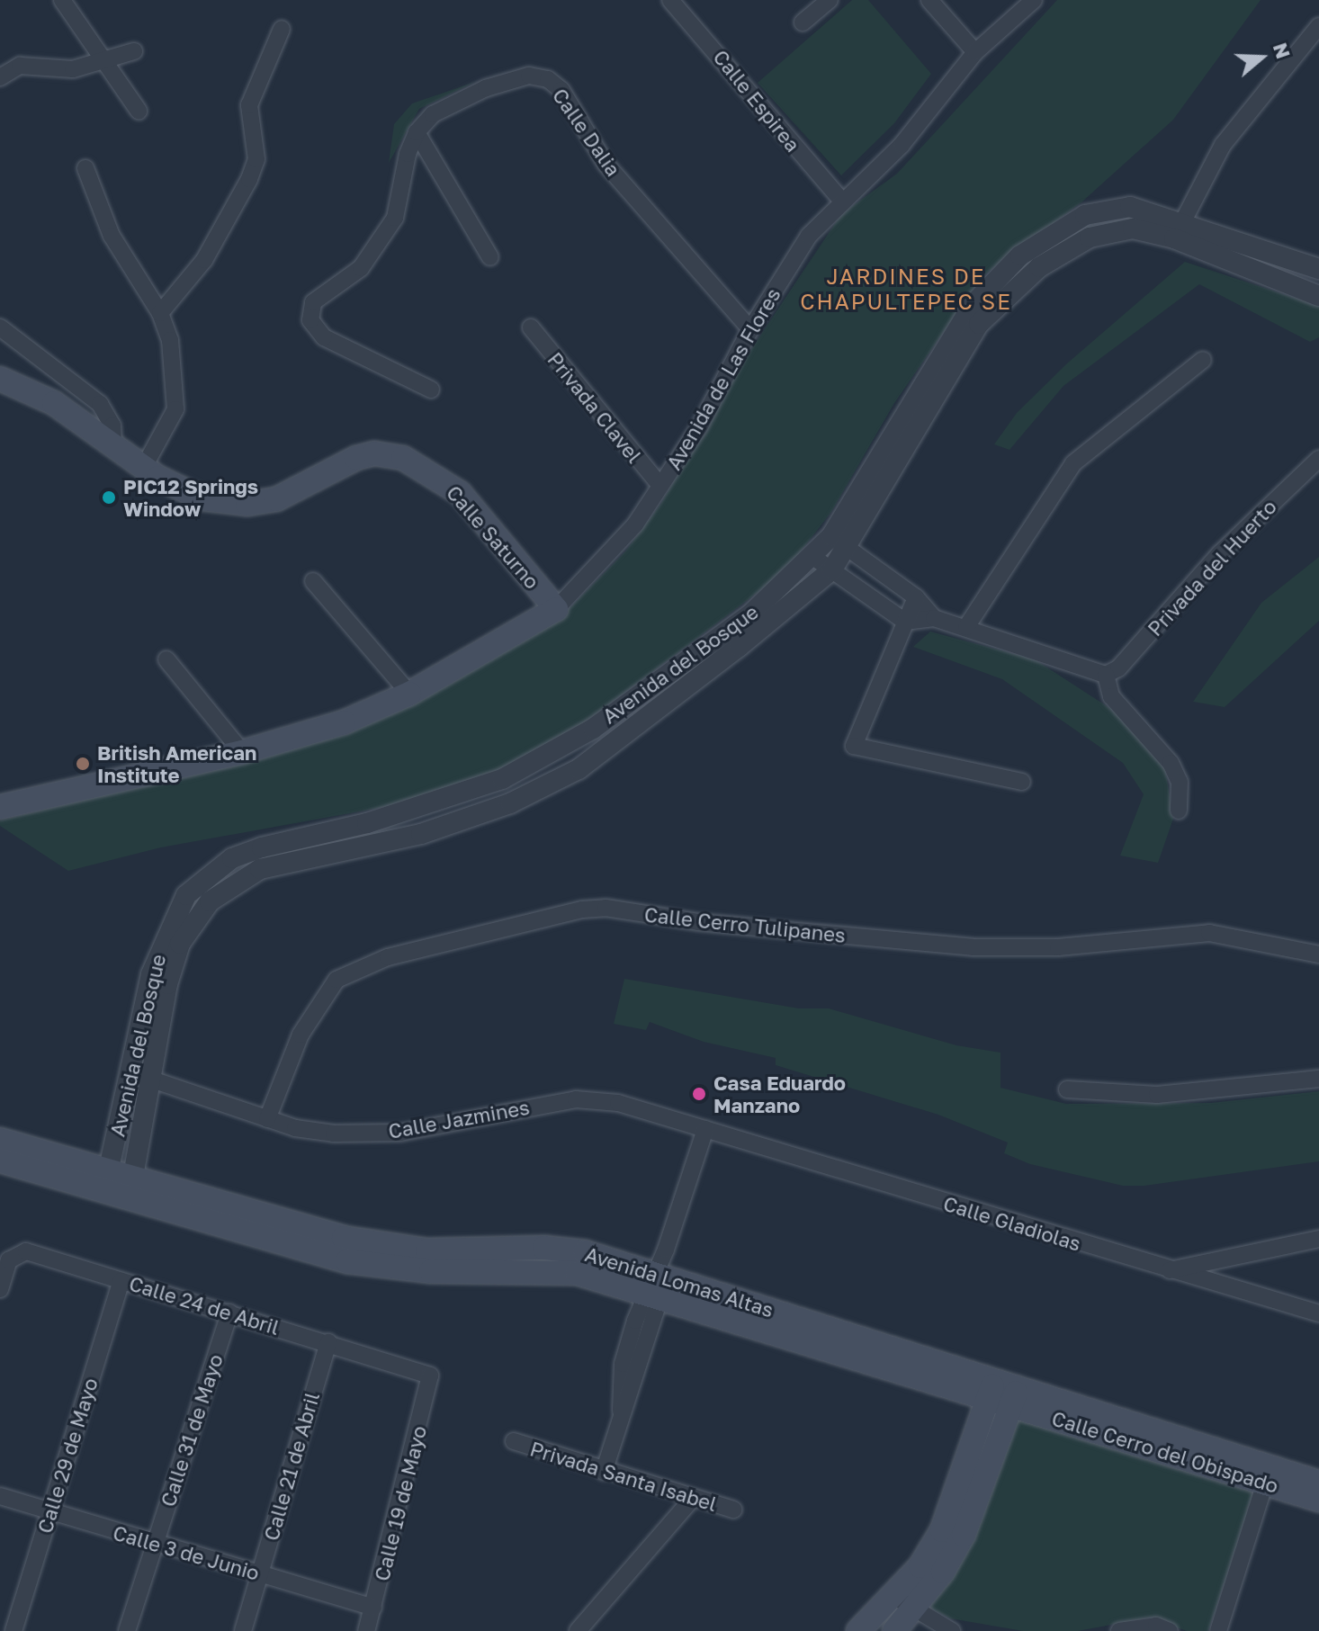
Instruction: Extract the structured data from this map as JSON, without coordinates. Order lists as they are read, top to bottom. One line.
{"streets":{"main road":["Avenida de Las Flores","Calle Saturno","Avenida Lomas Altas","Calle Cerro del Obispado"],"street":["Calle Espirea","Calle Dalia","Privada Clavel","Privada del Huerto","Avenida del Bosque","Calle Cerro Tulipanes","Calle Jazmines","Calle Gladiolas","Calle 24 de Abril","Calle 31 de Mayo","Calle 29 de Mayo","Calle 21 de Abril","Privada Santa Isabel","Calle 19 de Mayo","Calle 3 de Junio"]},"crossings":[["Calle Espirea","Avenida de Las Flores"],["Calle Dalia","Avenida de Las Flores"],["Avenida de Las Flores","Privada Clavel"],["Avenida de Las Flores","Calle Saturno"],["Avenida del Bosque","Calle Jazmines"],["Avenida del Bosque","Avenida Lomas Altas"],["Calle Cerro Tulipanes","Calle Jazmines"],["Calle Jazmines","Calle Gladiolas"],["Avenida Lomas Altas","Calle Cerro del Obispado"],["Calle 24 de Abril","Calle 31 de Mayo"],["Calle 24 de Abril","Calle 29 de Mayo"],["Calle 24 de Abril","Calle 21 de Abril"],["Calle 24 de Abril","Calle 19 de Mayo"],["Calle 31 de Mayo","Calle 3 de Junio"],["Calle 29 de Mayo","Calle 3 de Junio"],["Calle 21 de Abril","Calle 3 de Junio"],["Calle 19 de Mayo","Calle 3 de Junio"]],"districts":["JARDINES DE CHAPULTEPEC SE"],"places":["PIC12 Springs Window","British American Institute","Casa Eduardo Manzano"],"north":"right"}
